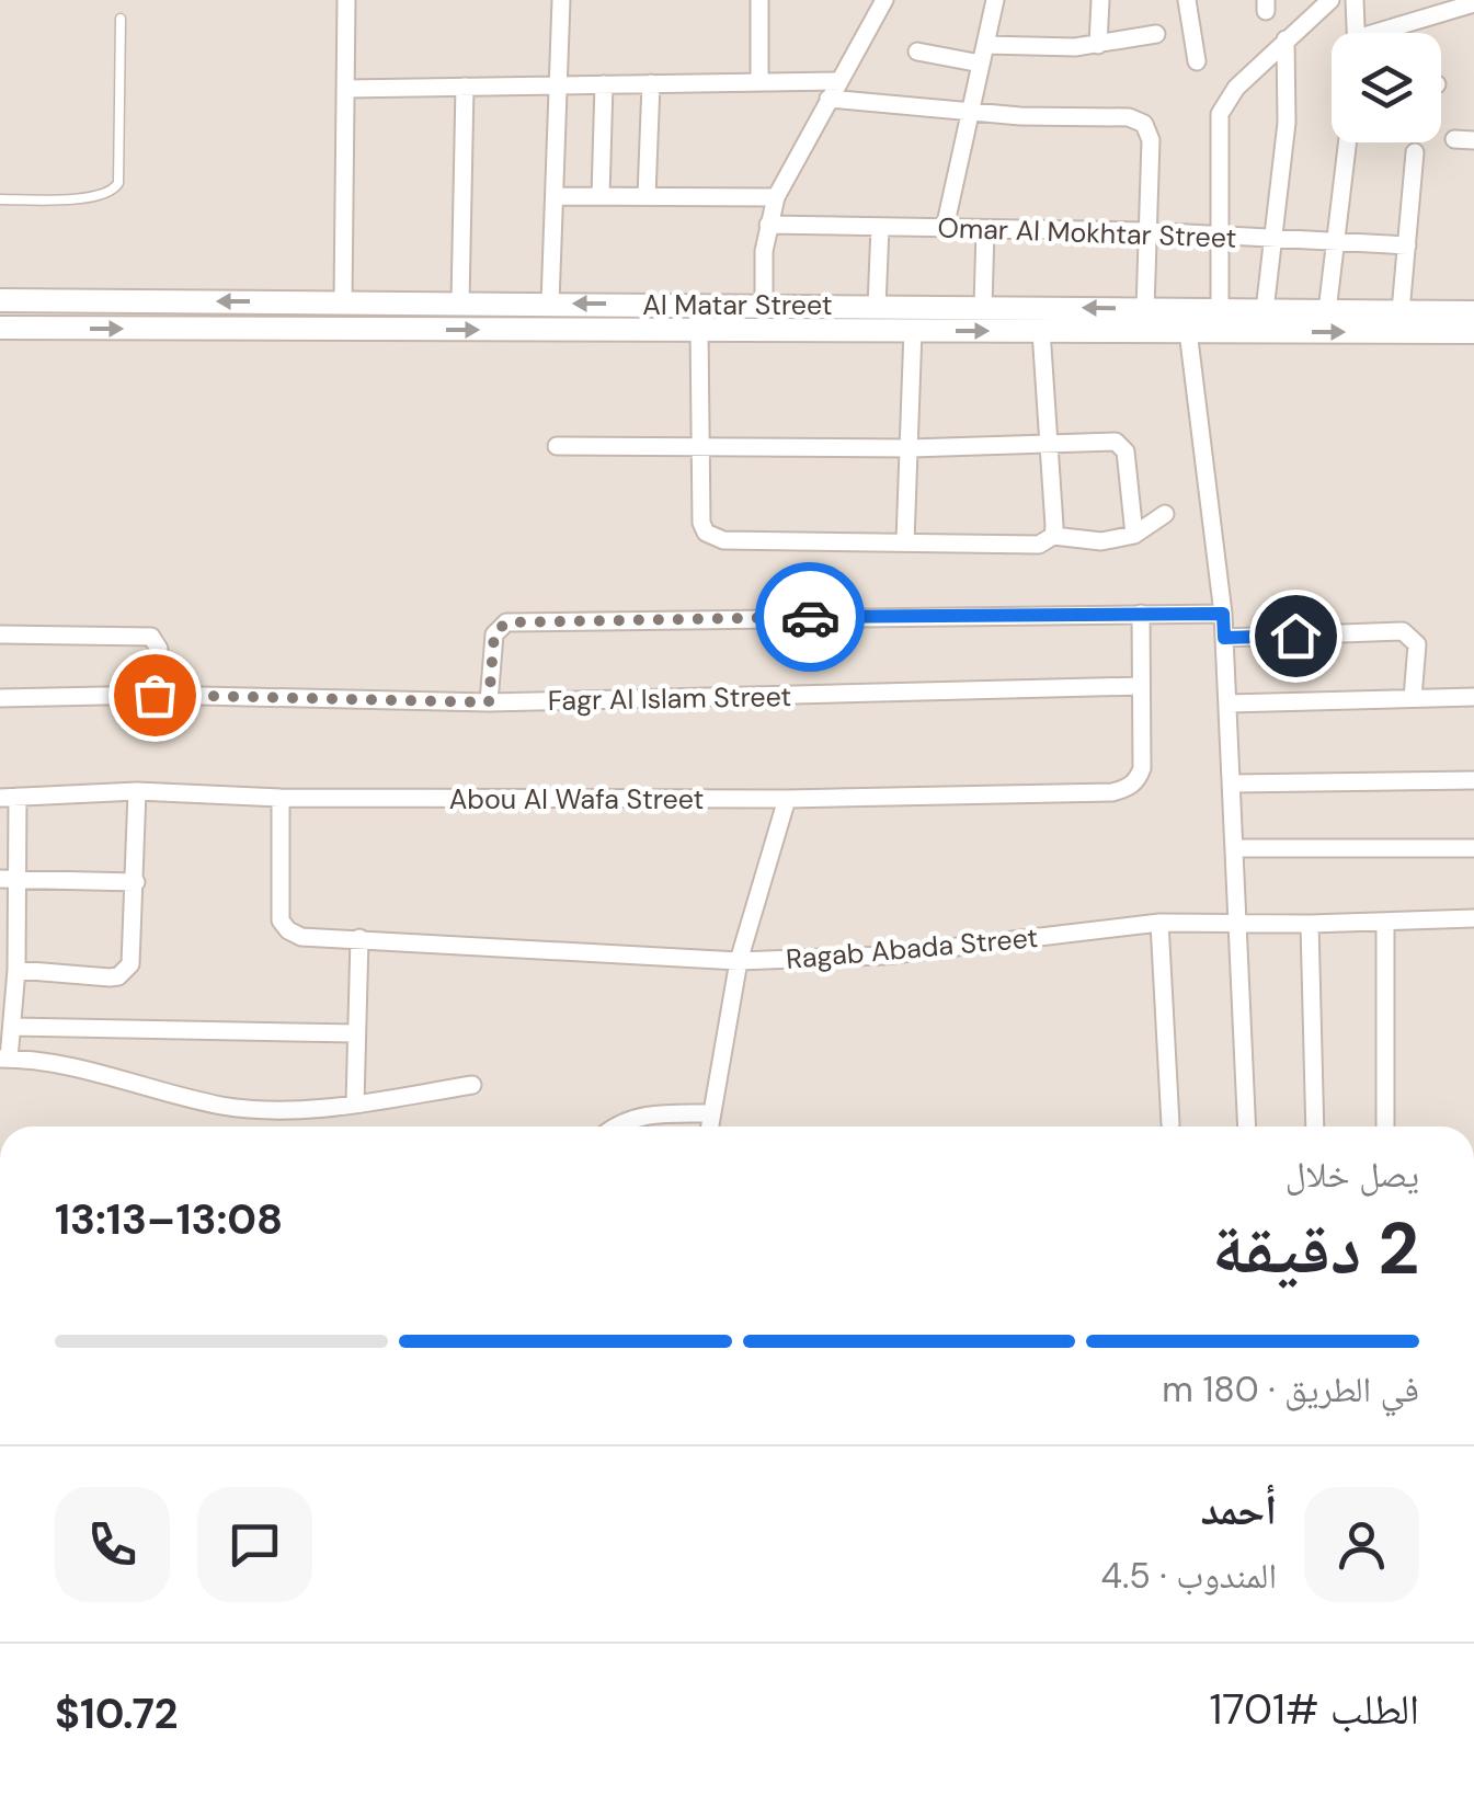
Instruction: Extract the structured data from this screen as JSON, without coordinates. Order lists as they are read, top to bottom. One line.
{"streets":{"street":["Omar Al Mokhtar Street","Al Matar Street","Fagr Al Islam Street","Abou Al Wafa Street","Ragab Abada Street"]},"crossings":[["Fagr Al Islam Street","Abou Al Wafa Street"],["Abou Al Wafa Street","Ragab Abada Street"]],"page":{"heading":["2 دقيقة","يصل خلال","13:08–13:13"],"panel":["أحمد","المندوب · 4.5","الطلب #1701","$10.72"],"bar":"في الطريق · 180 m"}}
